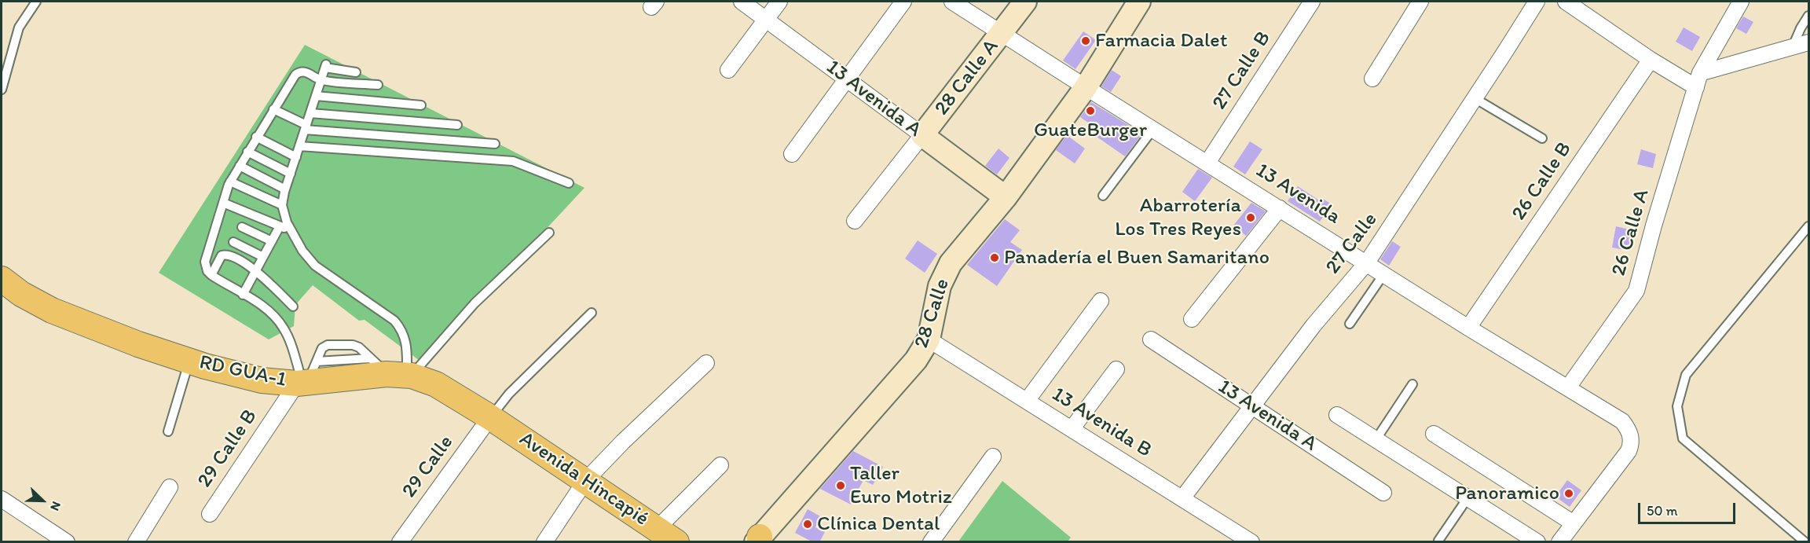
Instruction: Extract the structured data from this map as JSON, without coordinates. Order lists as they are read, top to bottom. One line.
{"streets":{"main road":["28 Calle A","13 Avenida A","28 Calle","RD GUA-1","Avenida Hincapié"],"street":["27 Calle B","26 Calle B","13 Avenida","26 Calle A","27 Calle","13 Avenida B","29 Calle B","29 Calle"]},"crossings":[["27 Calle B","13 Avenida"],["28 Calle A","13 Avenida A"],["28 Calle A","13 Avenida"],["13 Avenida A","27 Calle"],["13 Avenida A","28 Calle"],["26 Calle B","13 Avenida"],["13 Avenida","26 Calle A"],["13 Avenida","27 Calle"],["13 Avenida","28 Calle"],["27 Calle","13 Avenida B"],["28 Calle","13 Avenida B"],["RD GUA-1","29 Calle B"],["RD GUA-1","29 Calle"],["RD GUA-1","Avenida Hincapié"],["29 Calle","Avenida Hincapié"]],"places":["Farmacia Dalet","GuateBurger","Abarrotería Los Tres Reyes","Panadería el Buen Samaritano","Taller Euro Motriz","Panoramico","Clínica Dental"],"scale_bar":"50 m","north":"bottom right"}
